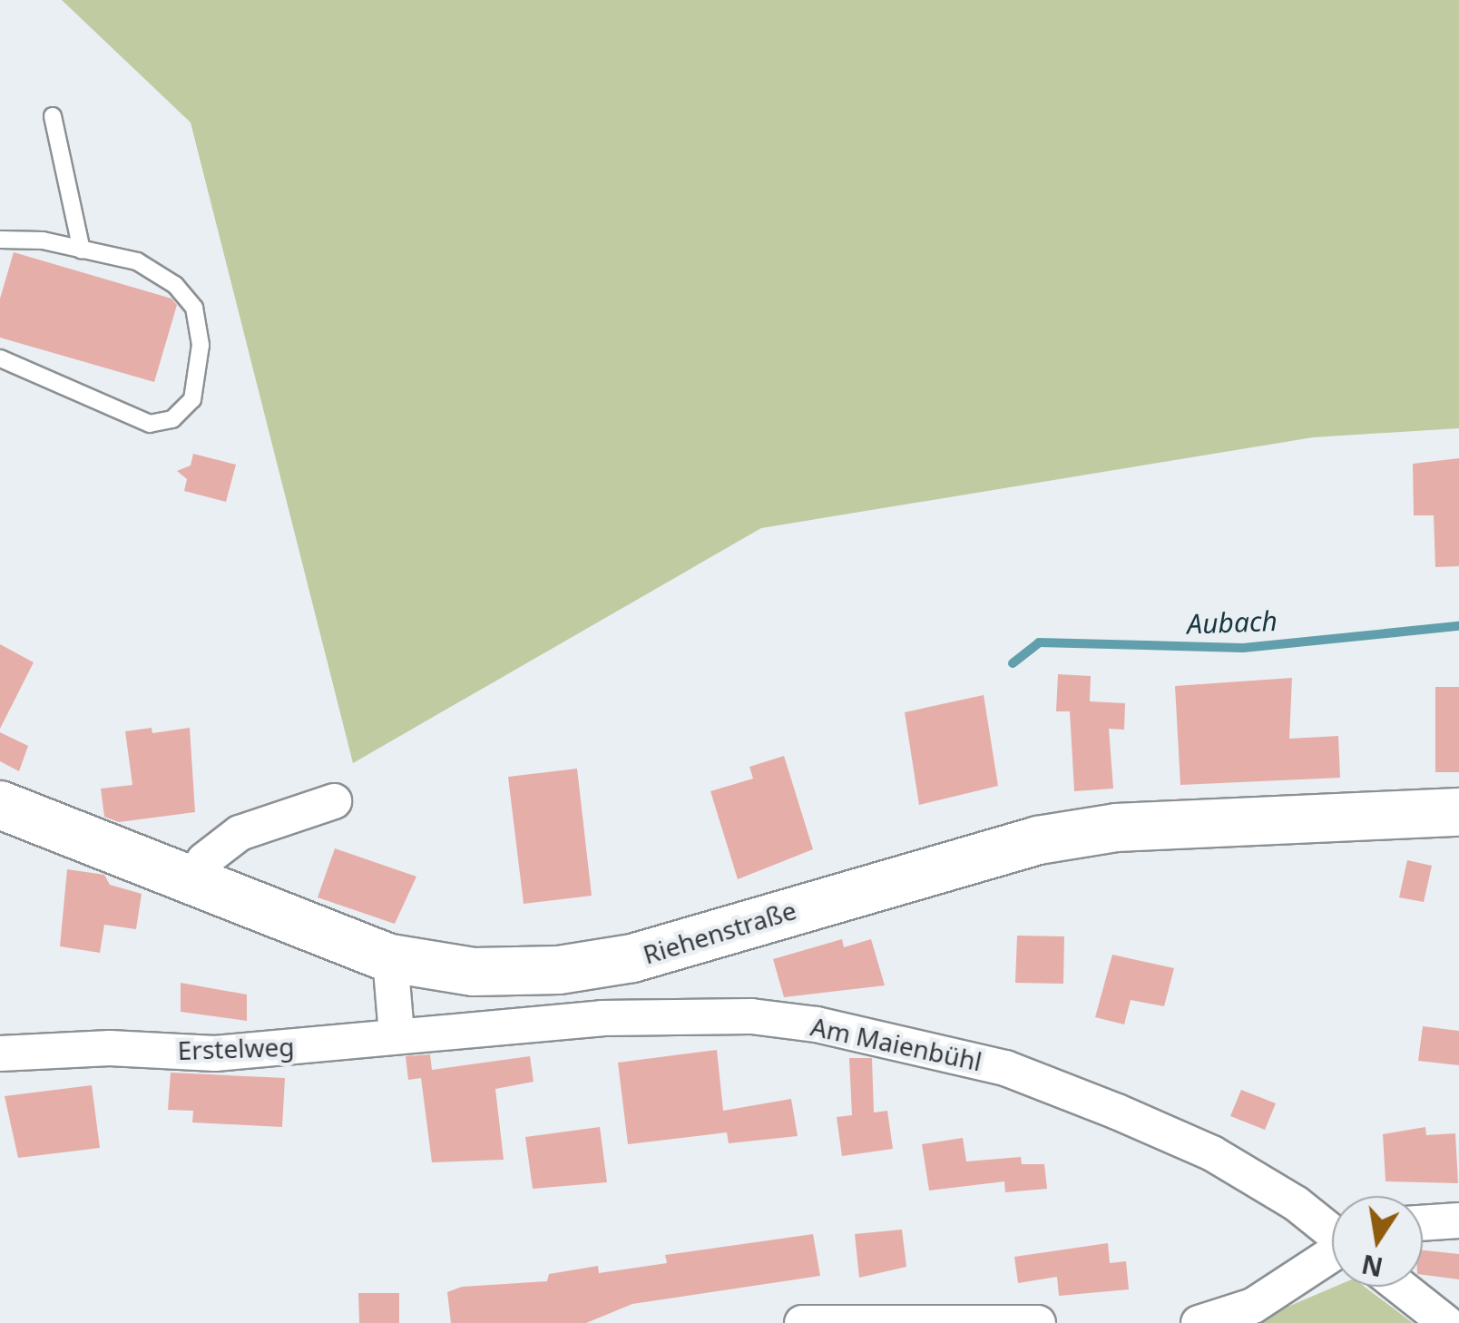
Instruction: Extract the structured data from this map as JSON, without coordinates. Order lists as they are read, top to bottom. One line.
{"streets":{"street":["Riehenstraße","Am Maienbühl","Erstelweg"]},"crossings":[["Am Maienbühl","Erstelweg"]],"water":["Aubach"],"north":"bottom"}
